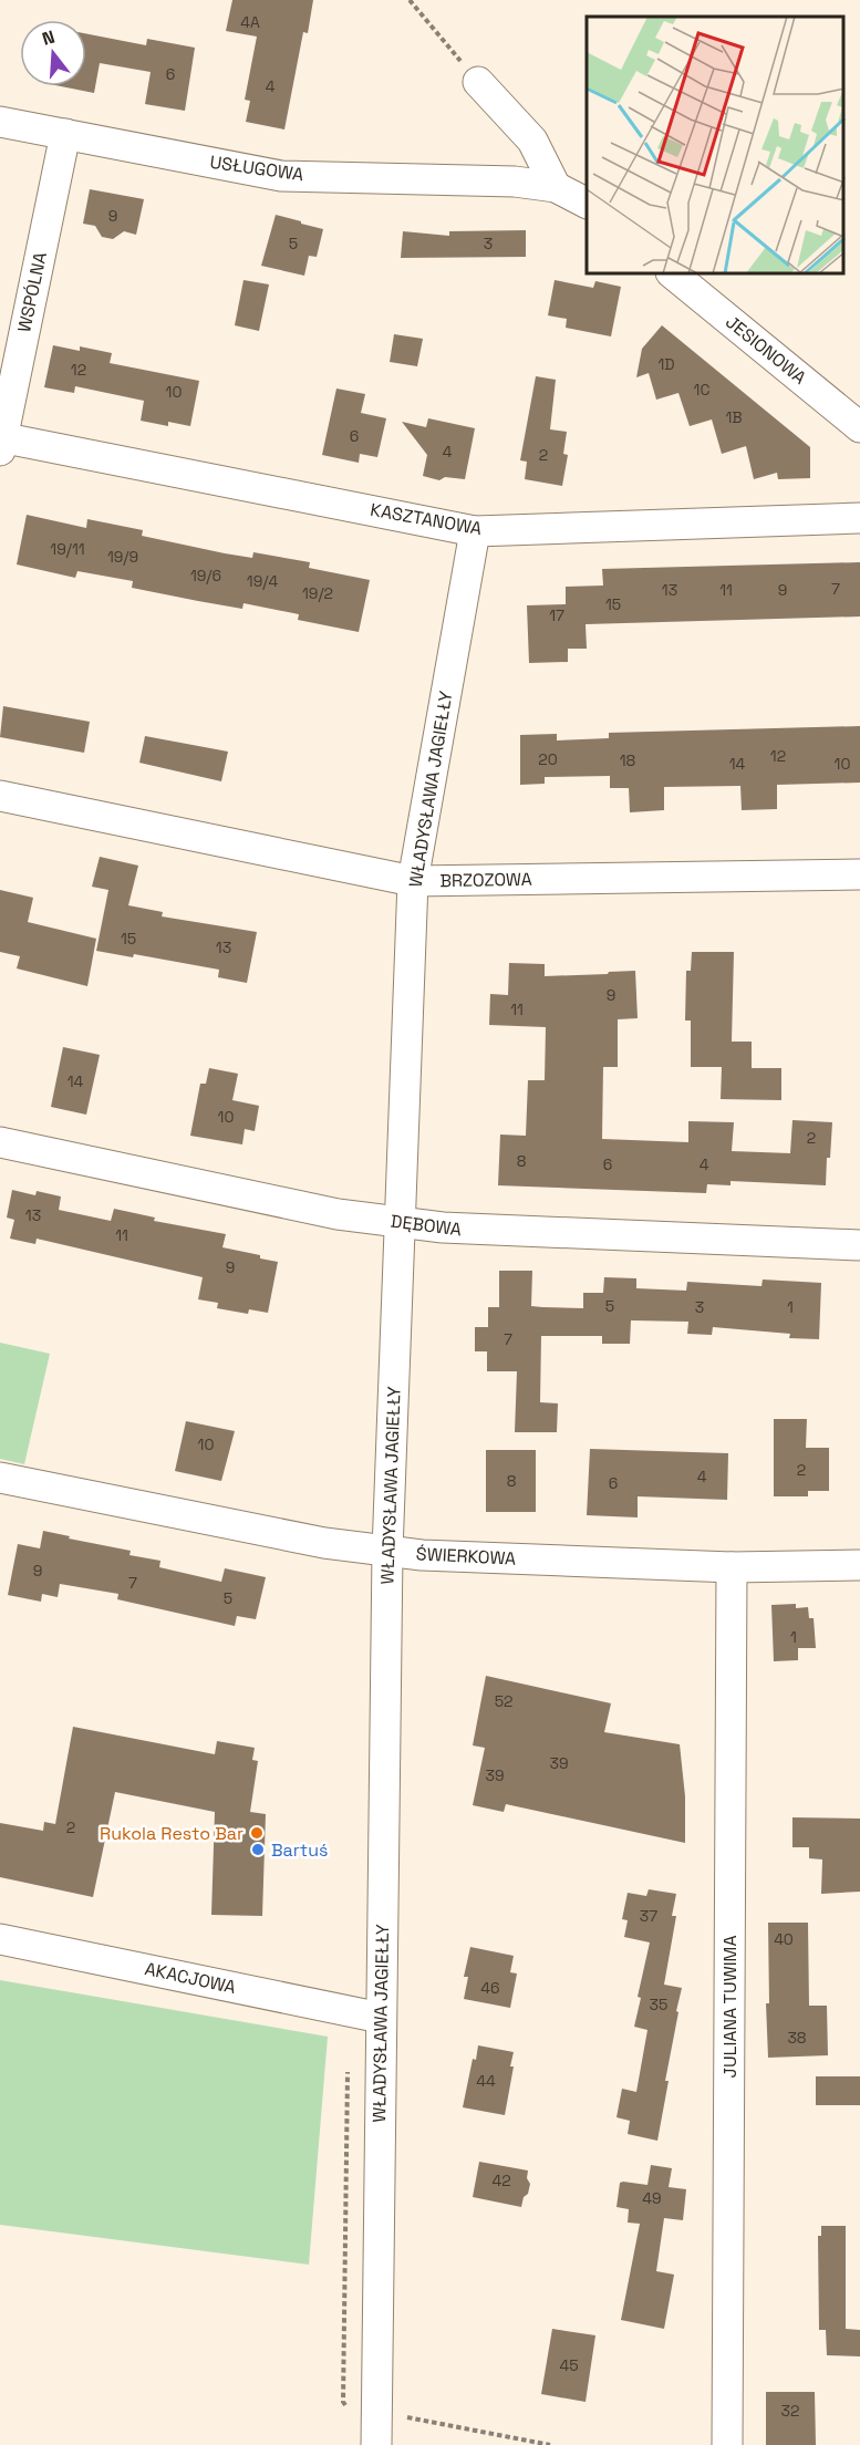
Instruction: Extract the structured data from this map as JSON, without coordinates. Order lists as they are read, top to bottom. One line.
{"streets":{"street":["USŁUGOWA","WSPÓLNA","JESIONOWA","KASZTANOWA","WŁADYSŁAWA JAGIEŁŁY","BRZOZOWA","DĘBOWA","ŚWIERKOWA","AKACJOWA","JULIANA TUWIMA"]},"crossings":[["USŁUGOWA","WSPÓLNA"],["WSPÓLNA","KASZTANOWA"],["KASZTANOWA","WŁADYSŁAWA JAGIEŁŁY"],["WŁADYSŁAWA JAGIEŁŁY","BRZOZOWA"],["WŁADYSŁAWA JAGIEŁŁY","DĘBOWA"],["WŁADYSŁAWA JAGIEŁŁY","ŚWIERKOWA"],["WŁADYSŁAWA JAGIEŁŁY","AKACJOWA"],["ŚWIERKOWA","JULIANA TUWIMA"]],"places":["Rukola Resto Bar","Bartuś"],"house_numbers":["4A","6","4","9","5","3","1D","12","1C","10","1B","6","4","2","19/11","19/9","19/6","19/4","7","13","11","9","19/2","15","17","12","20","18","14","10","15","13","9","11","14","10","2","8","6","4","13","11","9","5","3","1","7","10","2","4","8","6","9","7","5","1","52","39","39","2","37","40","46","35","38","44","42","49","45","32"],"north":"top"}
